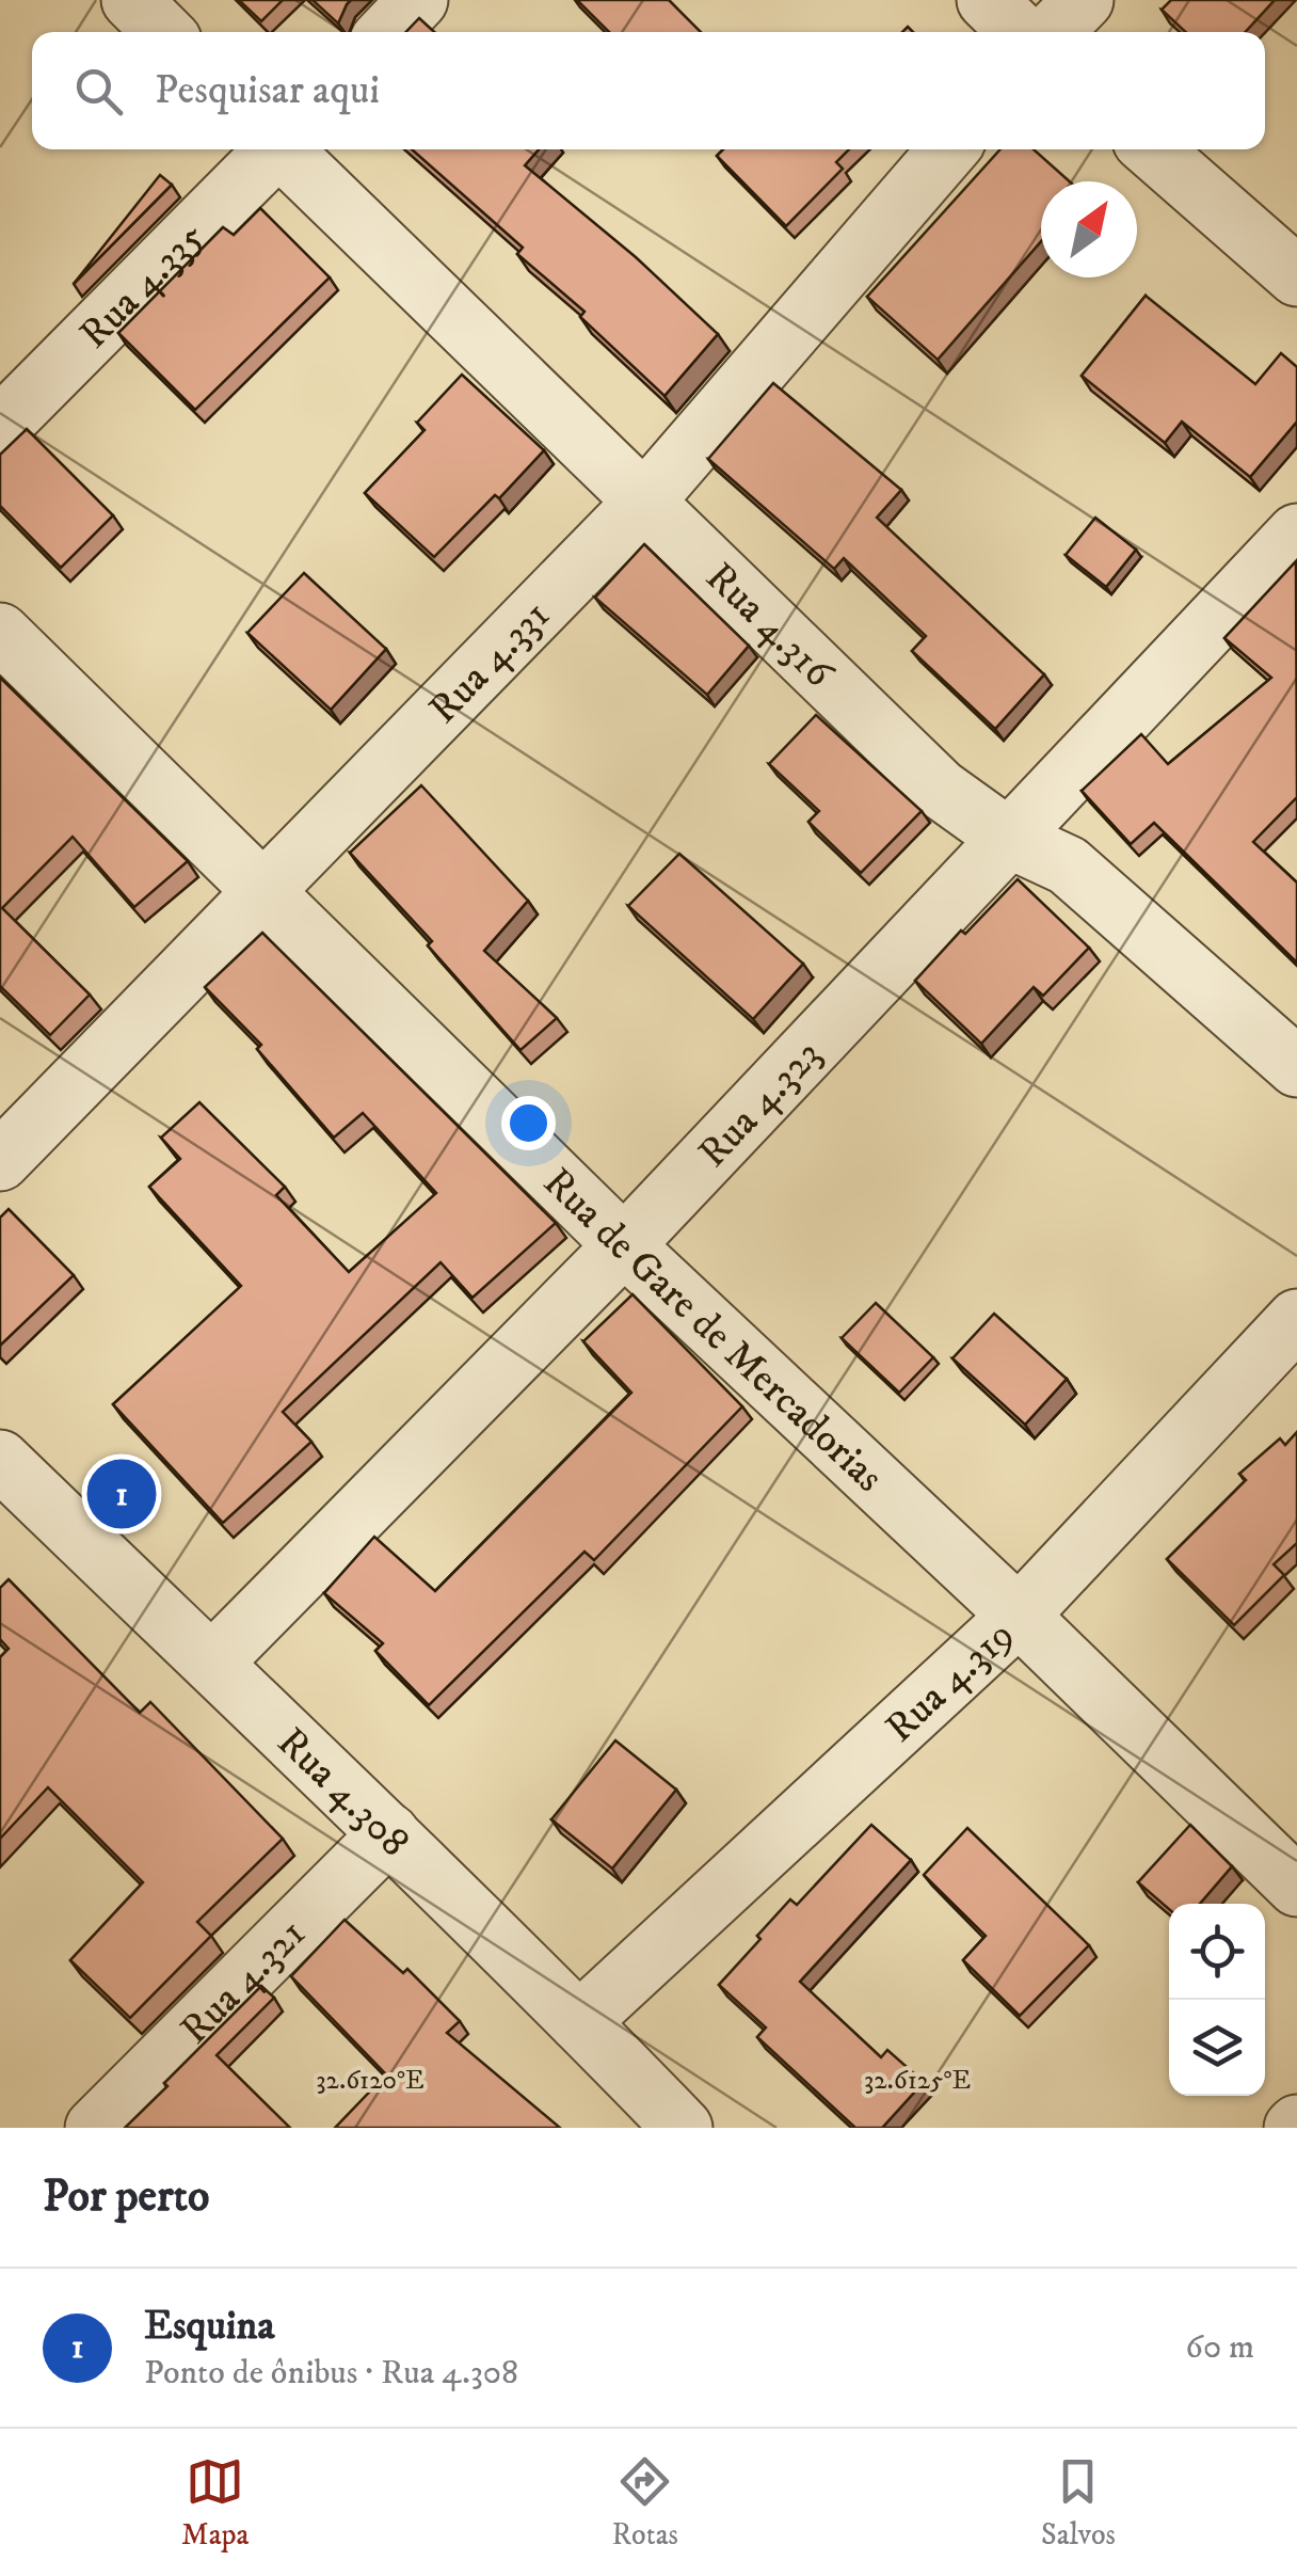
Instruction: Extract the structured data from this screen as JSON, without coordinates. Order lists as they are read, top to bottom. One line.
{"streets":{"street":["Rua 4.335","Rua 4.316","Rua 4.331","Rua 4.323","Rua de Gare de Mercadorias","Rua 4.319","Rua 4.308","Rua 4.321"]},"crossings":[["Rua 4.316","Rua 4.331"],["Rua 4.316","Rua 4.323"],["Rua 4.331","Rua de Gare de Mercadorias"],["Rua 4.323","Rua de Gare de Mercadorias"],["Rua 4.323","Rua 4.308"],["Rua de Gare de Mercadorias","Rua 4.319"],["Rua 4.319","Rua 4.308"],["Rua 4.308","Rua 4.321"]],"north":"top right","page":{"search":"Pesquisar aqui","pins":"1","heading":"Por perto","list":[{"mark":"1","name":"Esquina","note":"Ponto de ônibus · Rua 4.308","value":"60 m"}],"nav":["Mapa","Rotas","Salvos"]},"coordinates":["32.6120°E","32.6125°E"]}
